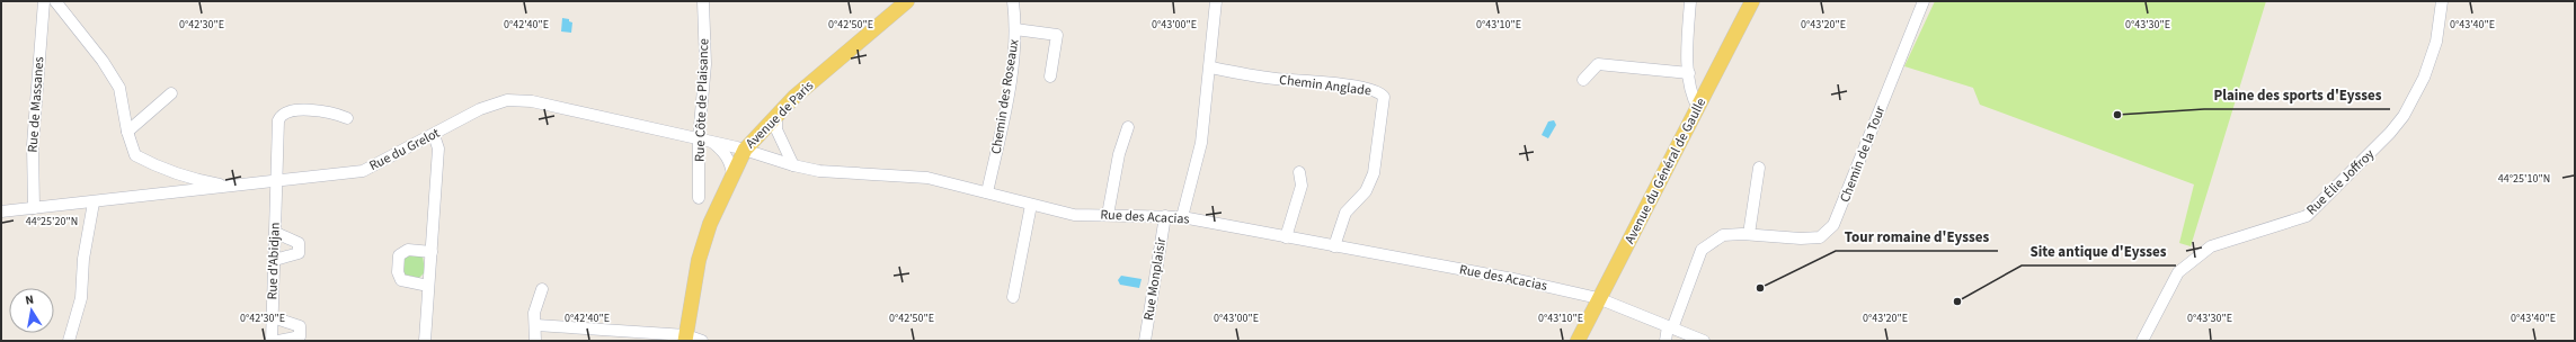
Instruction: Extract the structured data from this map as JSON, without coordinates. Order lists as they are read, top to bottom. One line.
{"streets":{"main road":["Avenue de Paris","Avenue du Général de Gaulle"],"street":["Chemin Anglade","Chemin des Roseaux","Rue Côte de Plaisance","Rue de Massanes","Rue du Grelot","Chemin de la Tour","Rue Élie Joffroy","Rue des Acacias","Rue d'Abidjan","Rue Monplaisir"]},"crossings":[["Chemin Anglade","Rue des Acacias"],["Chemin des Roseaux","Rue des Acacias"],["Rue Côte de Plaisance","Rue du Grelot"],["Rue de Massanes","Rue du Grelot"],["Avenue de Paris","Rue du Grelot"],["Avenue de Paris","Rue des Acacias"],["Rue du Grelot","Rue des Acacias"],["Rue du Grelot","Rue d'Abidjan"],["Chemin de la Tour","Rue des Acacias"],["Avenue du Général de Gaulle","Rue des Acacias"],["Rue des Acacias","Rue Monplaisir"]],"places":["Plaine des sports d'Eysses","Tour romaine d'Eysses","Site antique d'Eysses"],"north":"top","coordinates":["0°42'30\"E","0°42'40\"E","0°42'50\"E","0°43'00\"E","0°43'10\"E","0°43'20\"E","0°43'30\"E","0°43'40\"E","44°25'10\"N","44°25'20\"N"]}
